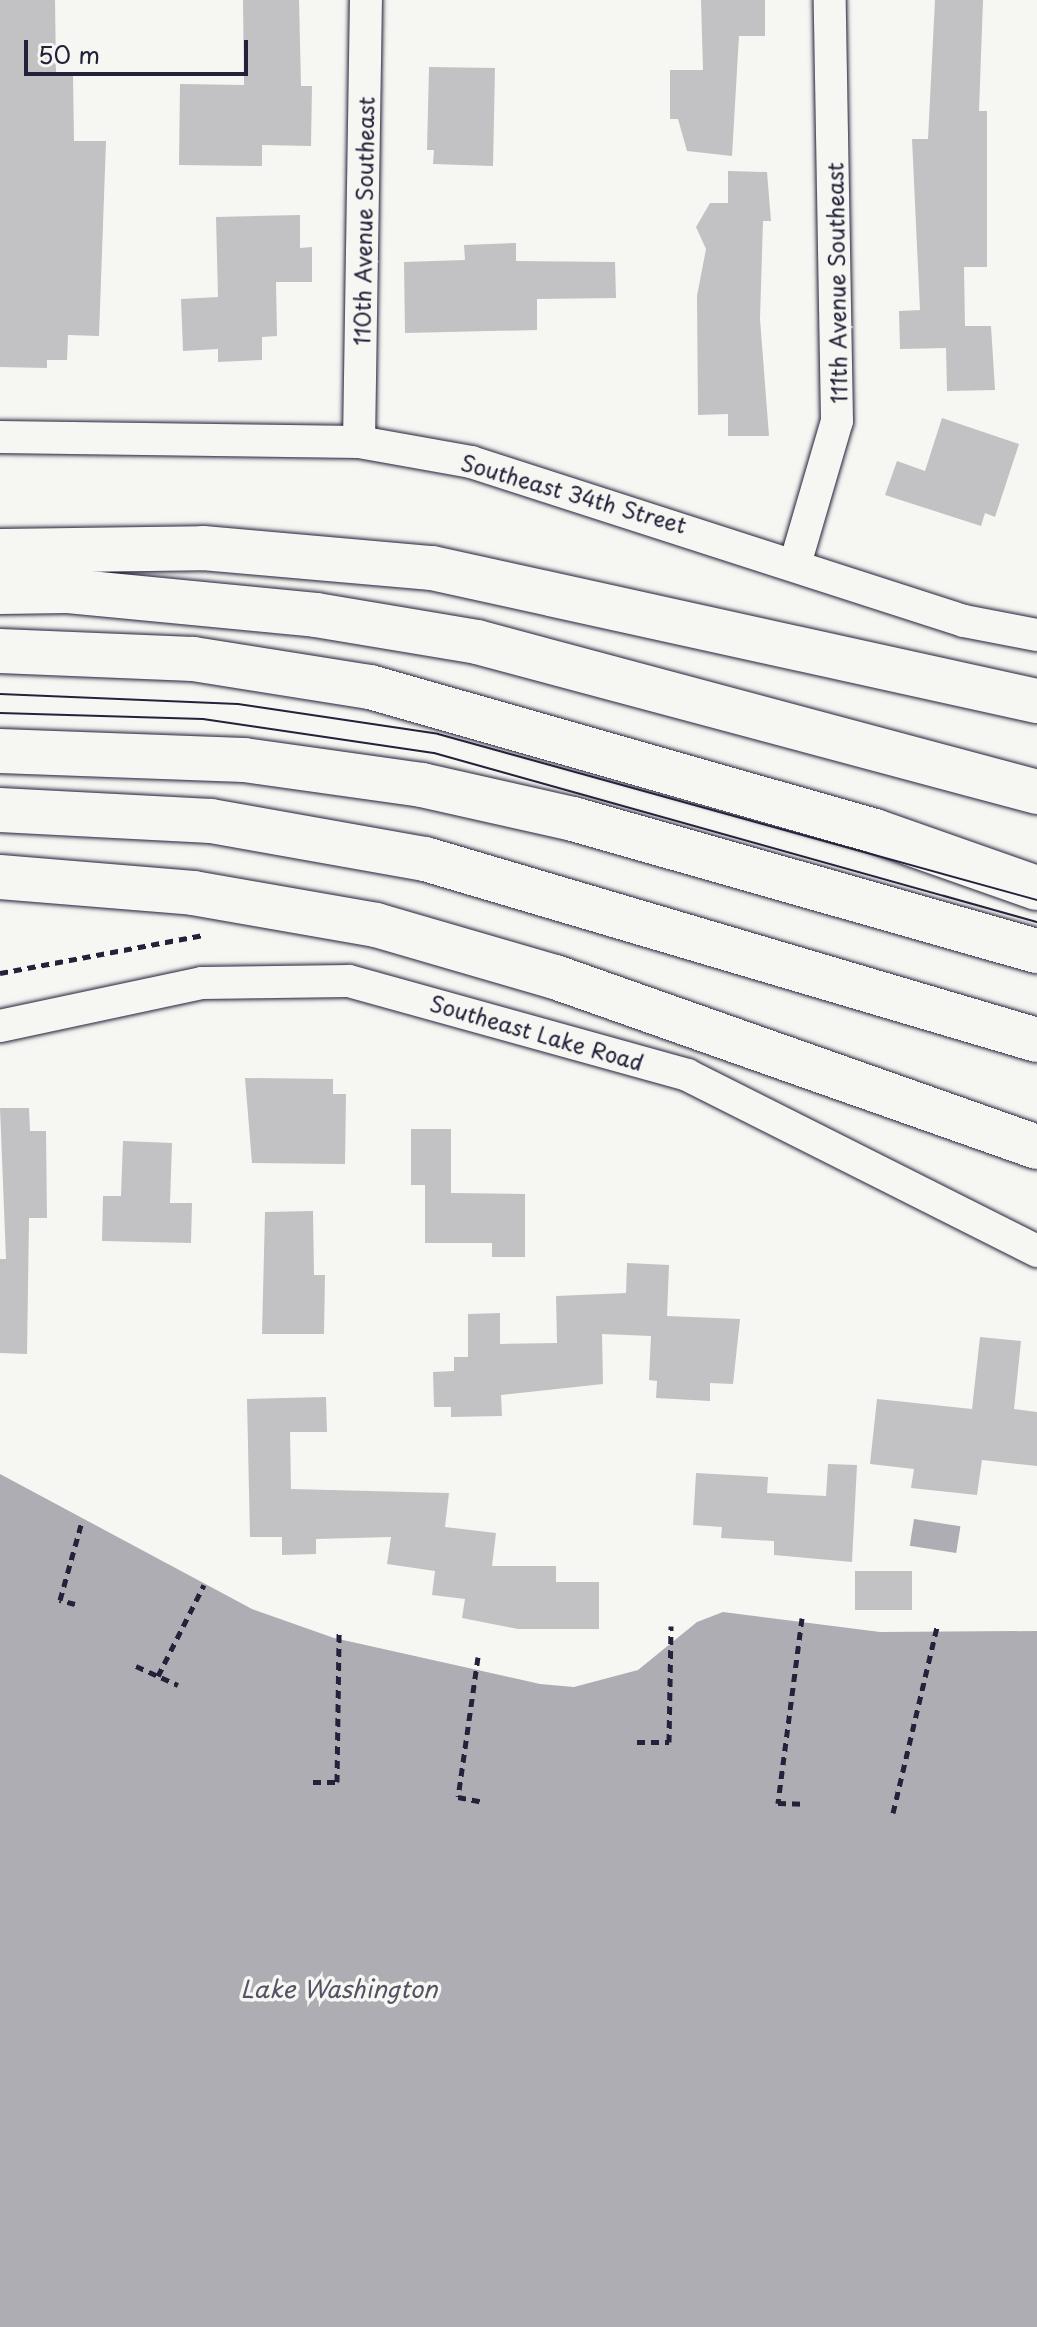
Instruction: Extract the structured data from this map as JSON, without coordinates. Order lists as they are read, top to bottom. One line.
{"streets":{"street":["110th Avenue Southeast","111th Avenue Southeast","Southeast 34th Street","Southeast Lake Road"]},"crossings":[["110th Avenue Southeast","Southeast 34th Street"],["111th Avenue Southeast","Southeast 34th Street"]],"water":["Lake Washington"],"scale_bar":"50 m"}
